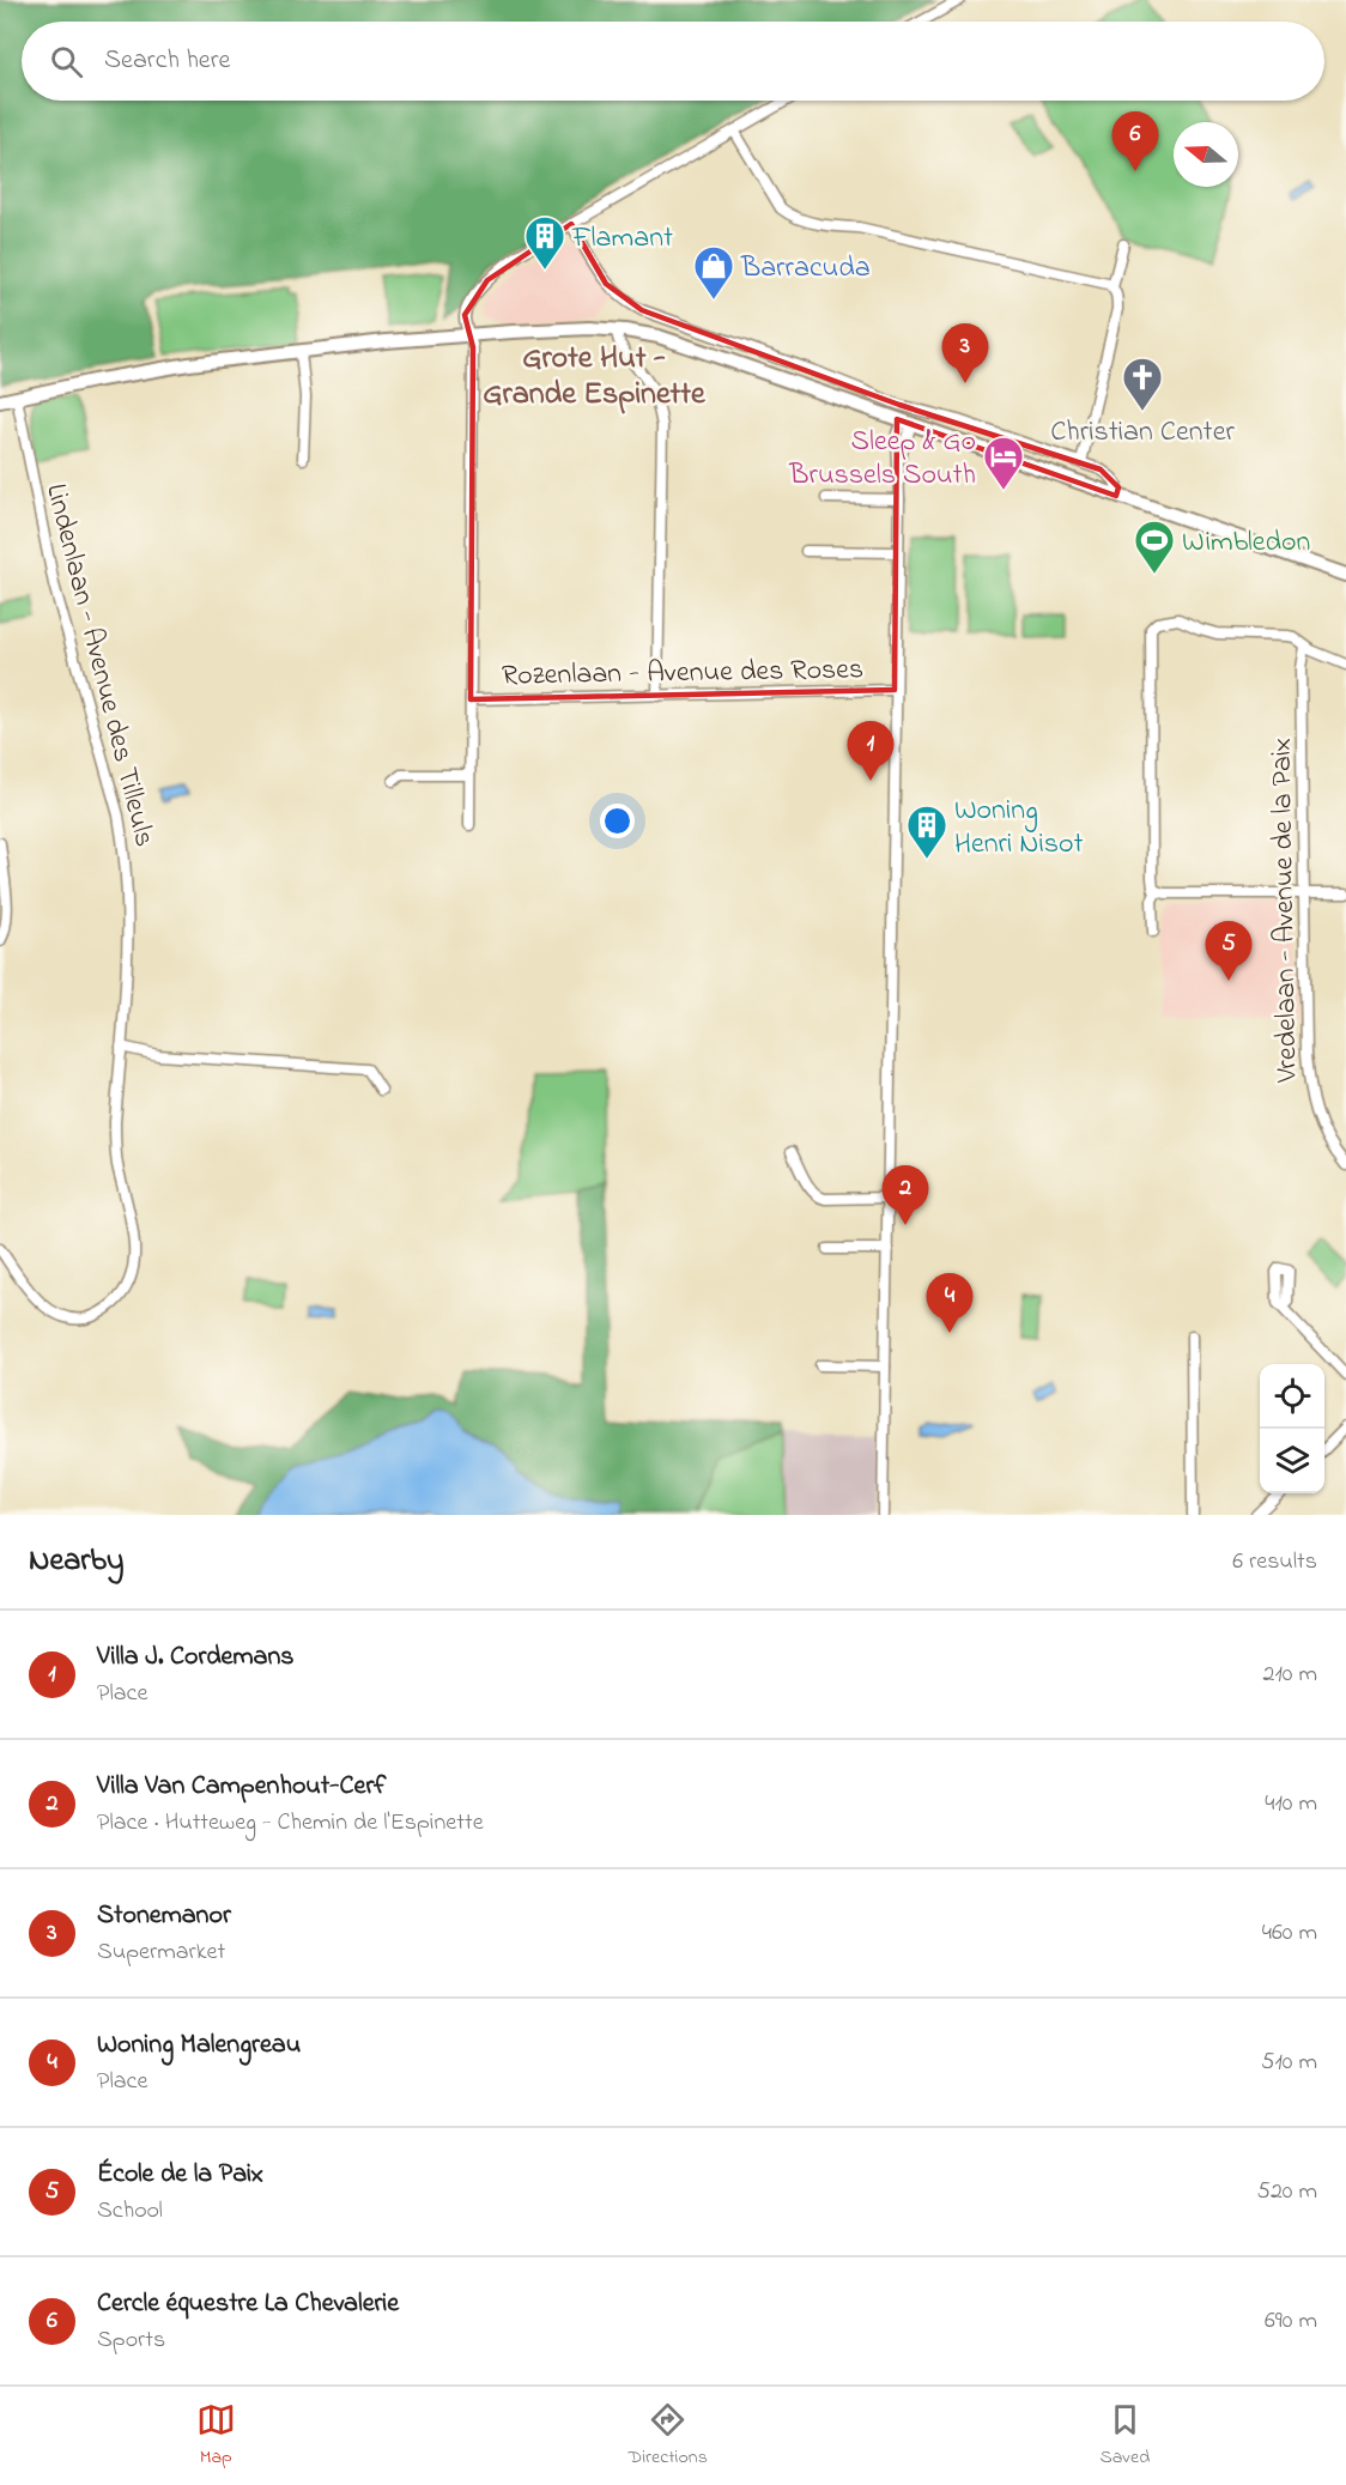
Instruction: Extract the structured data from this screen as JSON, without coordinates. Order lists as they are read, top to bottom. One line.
{"streets":{"street":["Lindenlaan - Avenue des Tilleuls","Rozenlaan - Avenue des Roses","Vredelaan - Avenue de la Paix"]},"districts":["Grote Hut - Grande Espinette"],"places":{"building":["Flamant","Woning Henri Nisot"],"shop":["Barracuda"],"church":["Christian Center"],"hotel":["Sleep & Go Brussels South"],"sports":["Wimbledon"]},"north":"left","page":{"search":"Search here","pins":["6","3","1","5","2","4"],"heading":["Nearby","6 results"],"list":[{"mark":"1","name":"Villa J. Cordemans","note":"Place","value":"210 m"},{"mark":"2","name":"Villa Van Campenhout-Cerf","note":"Place · Hutteweg - Chemin de l'Espinette","value":"410 m"},{"mark":"3","name":"Stonemanor","note":"Supermarket","value":"460 m"},{"mark":"4","name":"Woning Malengreau","note":"Place","value":"510 m"},{"mark":"5","name":"École de la Paix","note":"School","value":"520 m"},{"mark":"6","name":"Cercle équestre La Chevalerie","note":"Sports","value":"690 m"}],"nav":["Map","Directions","Saved"]}}
